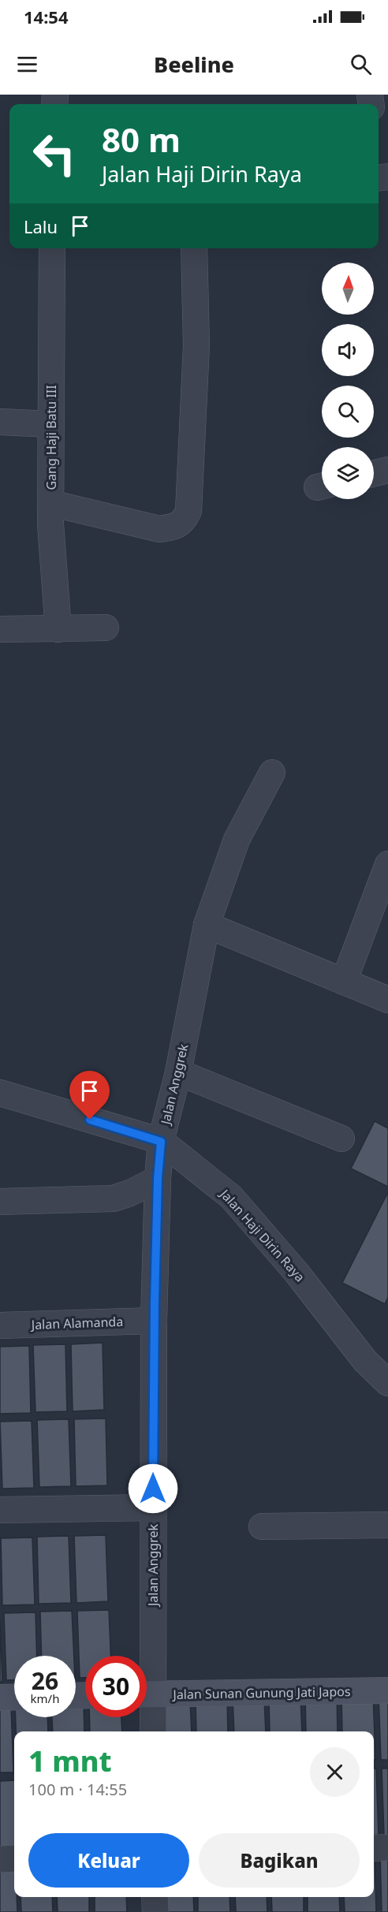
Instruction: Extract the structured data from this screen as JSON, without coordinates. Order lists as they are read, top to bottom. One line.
{"streets":{"street":["Gang Haji Batu III","Jalan Anggrek","Jalan Haji Dirin Raya","Jalan Alamanda","Jalan Sunan Gunung Jati Japos"]},"crossings":[["Jalan Anggrek","Jalan Haji Dirin Raya"],["Jalan Anggrek","Jalan Alamanda"]],"north":"top","page":{"status":"14:54","header":"Beeline","turn":["80 m","Jalan Haji Dirin Raya"],"then":"Lalu","speed":"26 km/h","limit":"30","heading":["1 mnt","100 m · 14:55"],"buttons":["Keluar","Bagikan"]}}
